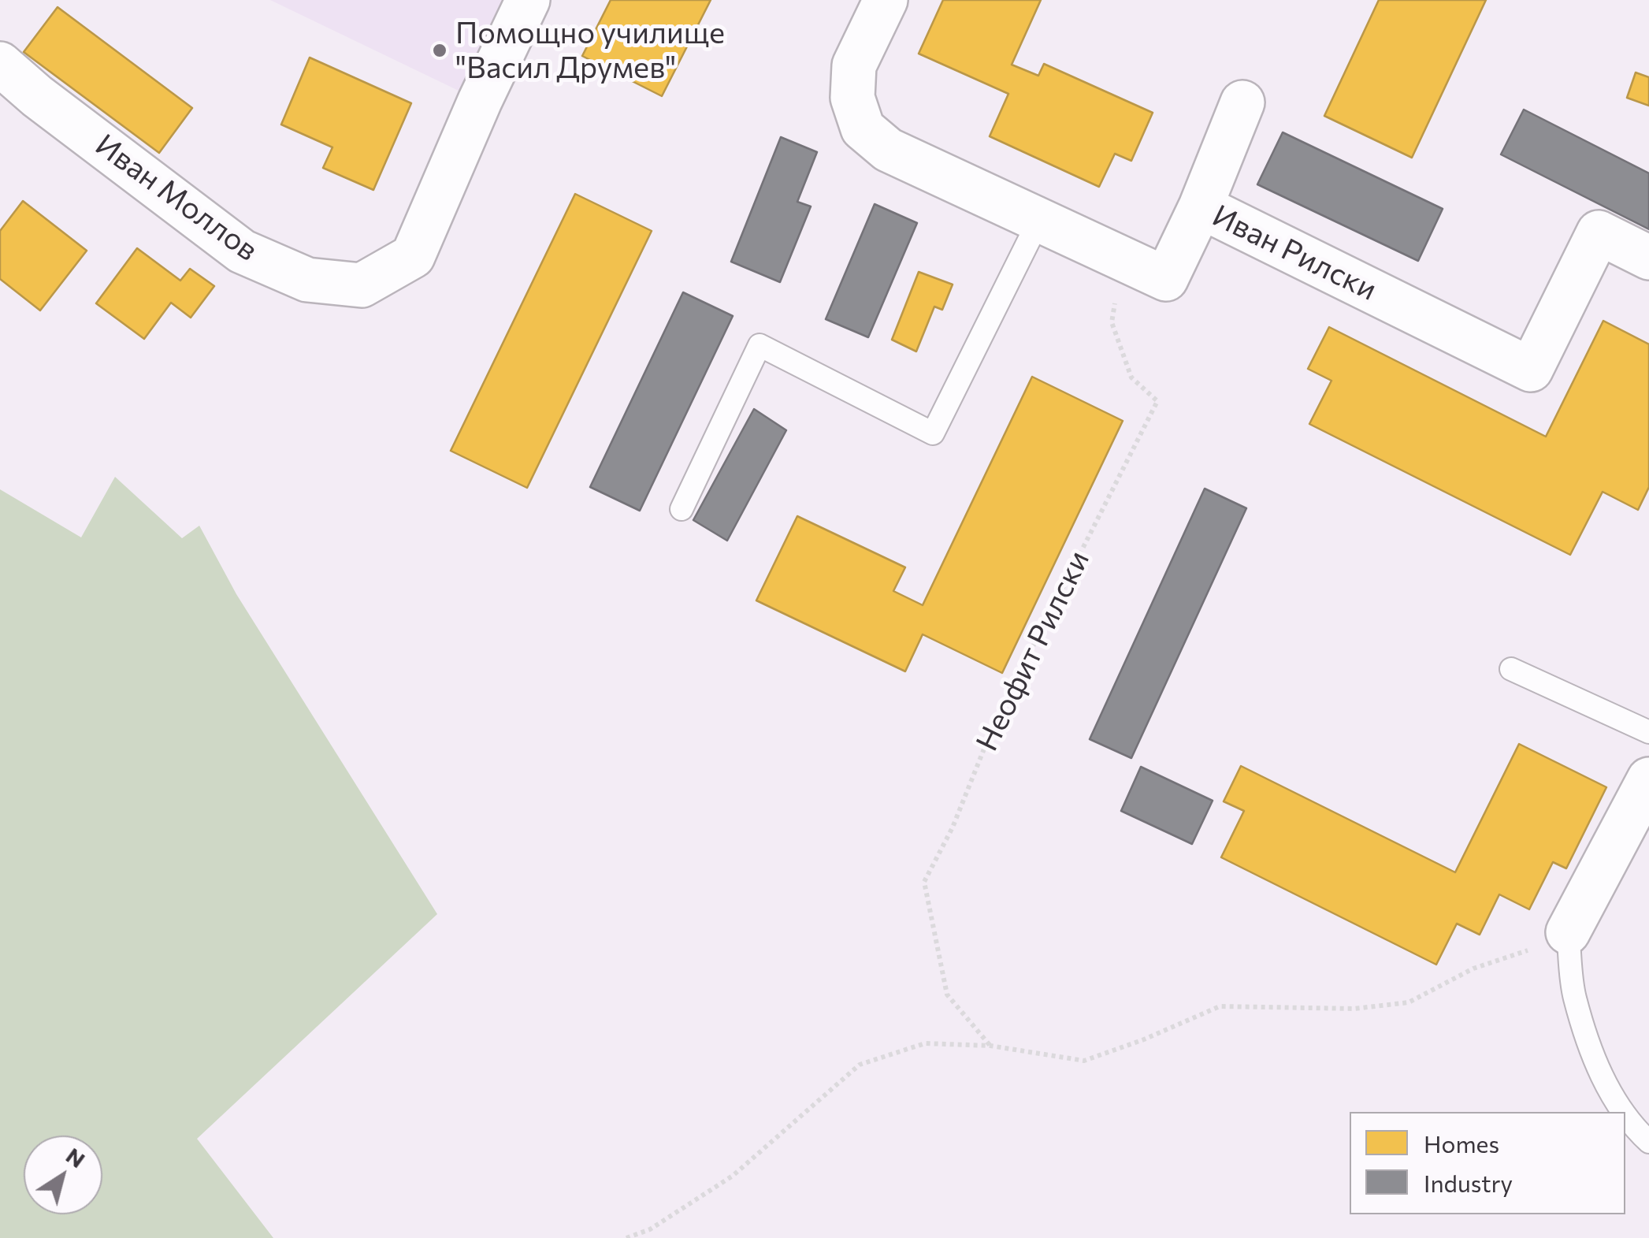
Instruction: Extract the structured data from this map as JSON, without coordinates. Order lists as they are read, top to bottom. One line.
{"streets":{"street":["Иван Моллов","Иван Рилски"],"path":["Неофит Рилски"]},"crossings":[["Иван Рилски","Неофит Рилски"]],"places":["Помощно училище \"Васил Друмев\""],"legend":["Homes","Industry"],"north":"top right"}
